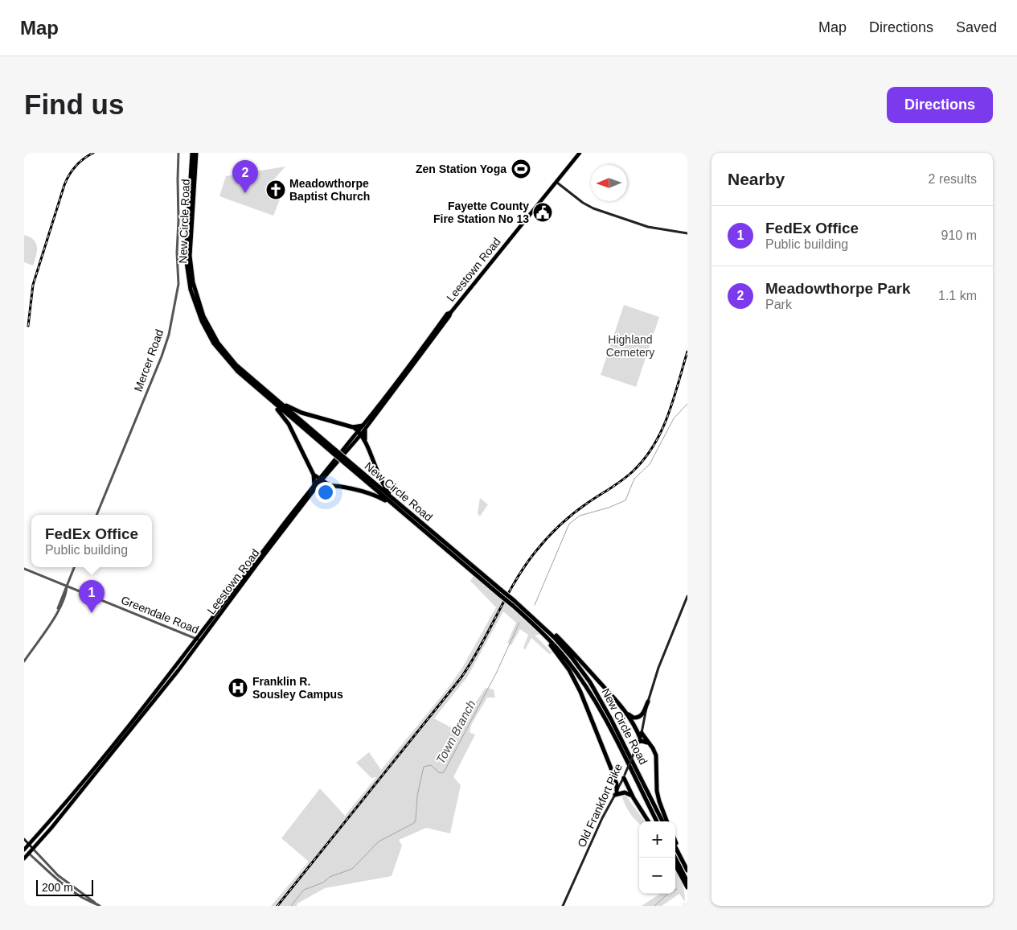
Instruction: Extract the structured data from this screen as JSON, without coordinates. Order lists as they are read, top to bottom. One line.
{"streets":{"highway":["New Circle Road"],"main road":["Leestown Road","Old Frankfort Pike"],"street":["Mercer Road","Greendale Road"]},"crossings":[["Leestown Road","Greendale Road"]],"water":["Town Branch"],"parks":["Highland Cemetery"],"places":{"sports":["Zen Station Yoga"],"church":["Meadowthorpe Baptist Church"],"public building":["Fayette County Fire Station No 13"],"hospital":["Franklin R. Sousley Campus"]},"scale_bar":"200 m","north":"left","page":{"header":"Map","nav":["Map","Directions","Saved"],"buttons":"Directions","title":"Find us","heading":["Nearby","2 results"],"pins":["2","1"],"list":[{"mark":"1","name":"FedEx Office","note":"Public building","value":"910 m"},{"mark":"2","name":"Meadowthorpe Park","note":"Park","value":"1.1 km"}],"popup":["FedEx Office","Public building"],"map_buttons":["+","−"],"scale":"200 m"}}
